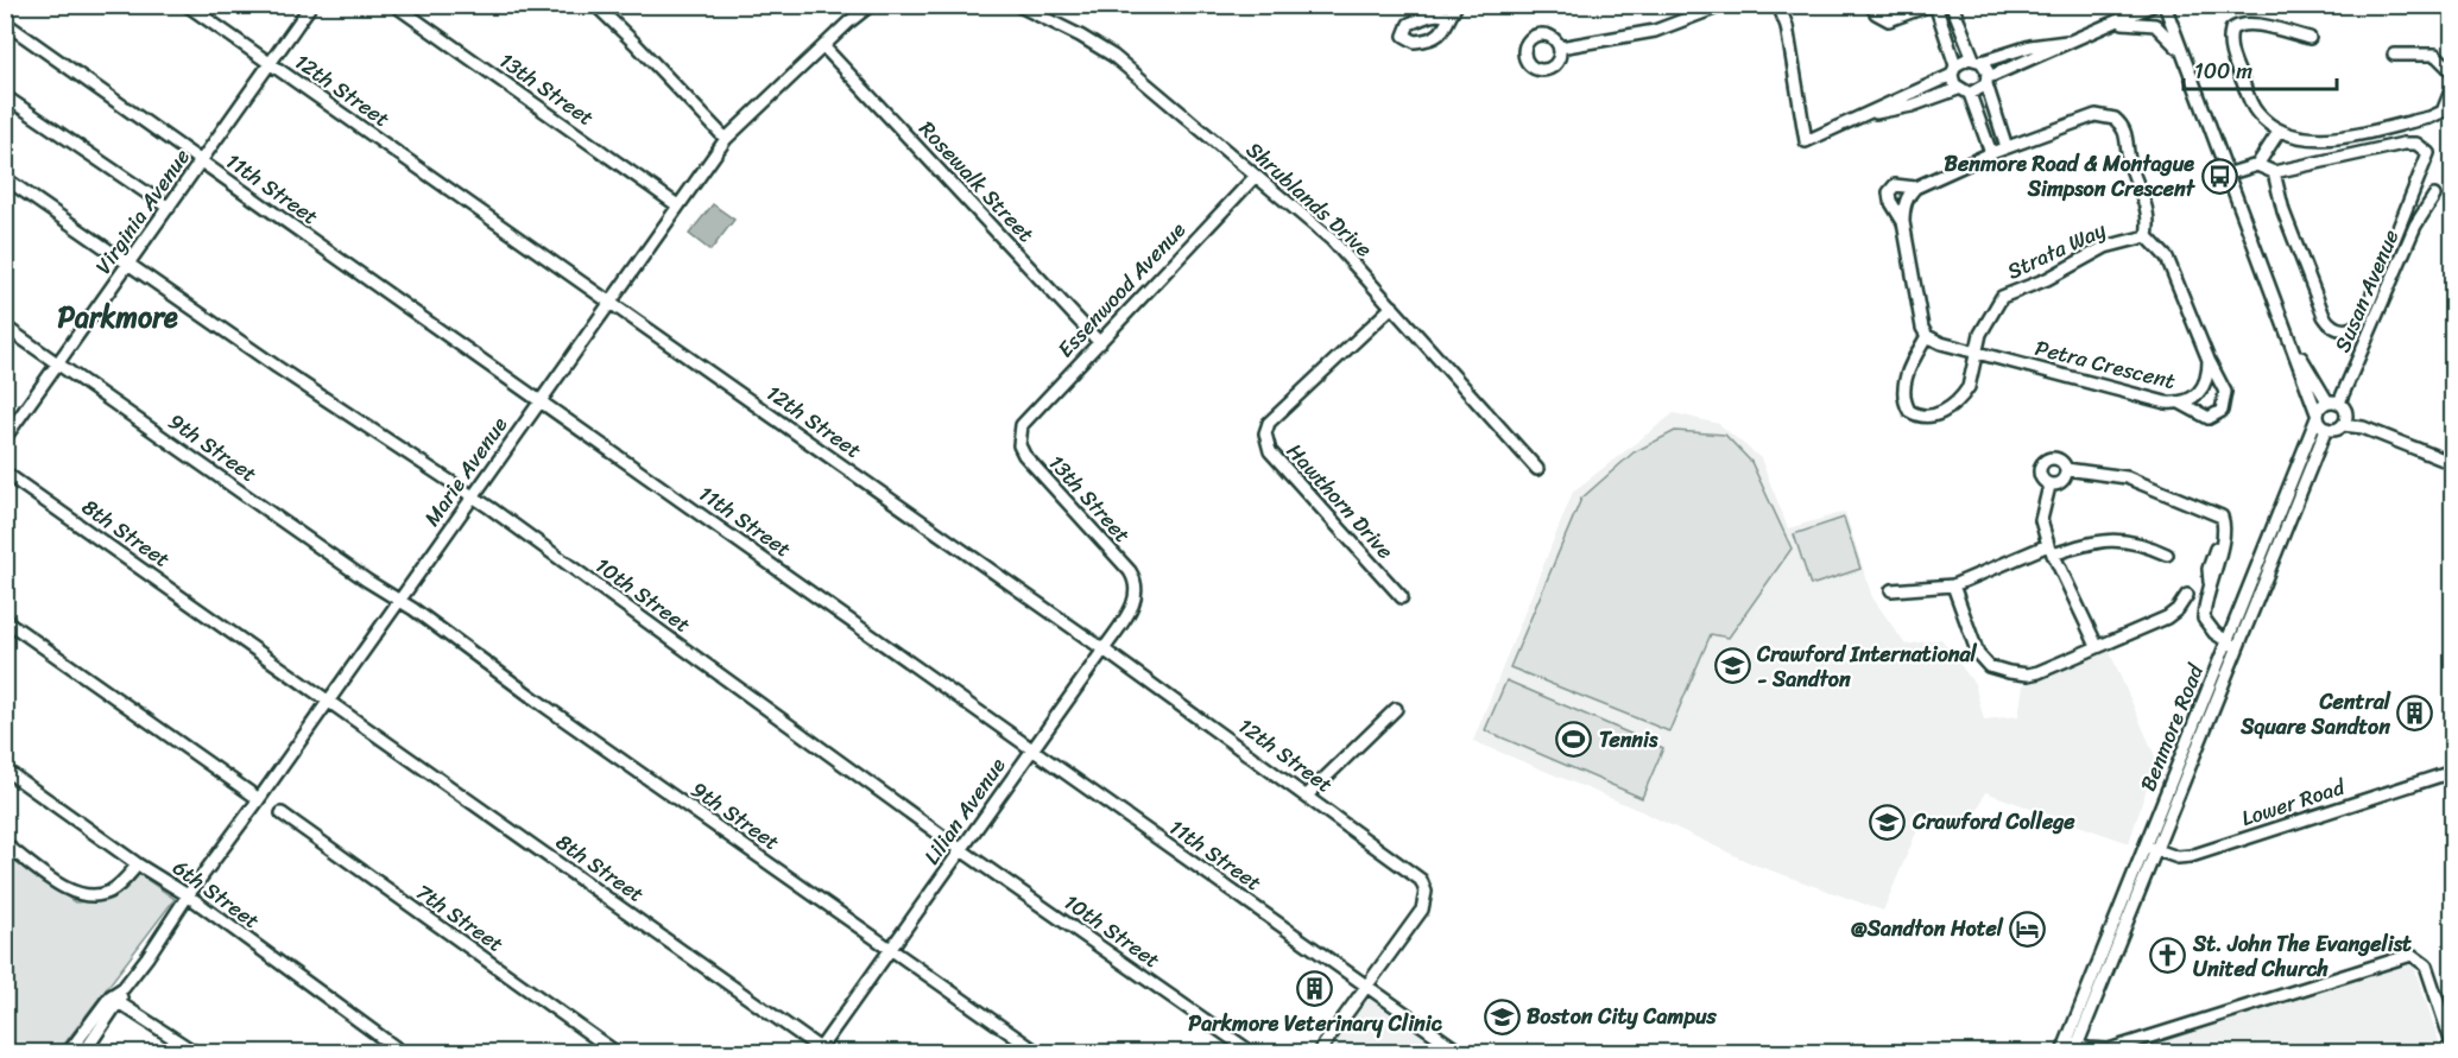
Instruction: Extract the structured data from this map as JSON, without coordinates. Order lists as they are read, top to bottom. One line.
{"streets":{"street":["13th Street","12th Street","Rosewalk Street","11th Street","Shrublands Drive","Virginia Avenue","Strata Way","Essenwood Avenue","Susan Avenue","Petra Crescent","9th Street","Marie Avenue","Hawthorn Drive","8th Street","10th Street","Benmore Road","Lower Road","Lilian Avenue","6th Street","7th Street"]},"crossings":[["13th Street","Essenwood Avenue"],["13th Street","Marie Avenue"],["13th Street","Lilian Avenue"],["12th Street","11th Street"],["12th Street","Virginia Avenue"],["12th Street","Marie Avenue"],["12th Street","Lilian Avenue"],["Rosewalk Street","Essenwood Avenue"],["Rosewalk Street","Marie Avenue"],["11th Street","Virginia Avenue"],["11th Street","Marie Avenue"],["11th Street","Lilian Avenue"],["Shrublands Drive","Essenwood Avenue"],["Shrublands Drive","Hawthorn Drive"],["Virginia Avenue","9th Street"],["Virginia Avenue","10th Street"],["Strata Way","Petra Crescent"],["Susan Avenue","Benmore Road"],["9th Street","Marie Avenue"],["9th Street","Lilian Avenue"],["Marie Avenue","8th Street"],["Marie Avenue","10th Street"],["Marie Avenue","6th Street"],["8th Street","Lilian Avenue"],["10th Street","Lilian Avenue"],["Benmore Road","Lower Road"]],"districts":["Parkmore"],"places":{"bus stop":["Benmore Road & Montague Simpson Crescent"],"school or university":["Crawford International - Sandton","Crawford College","Boston City Campus"],"building":["Central Square Sandton","Parkmore Veterinary Clinic"],"sports":["Tennis"],"hotel":["@Sandton Hotel"],"church":["St. John The Evangelist United Church"]},"scale_bar":"100 m"}
